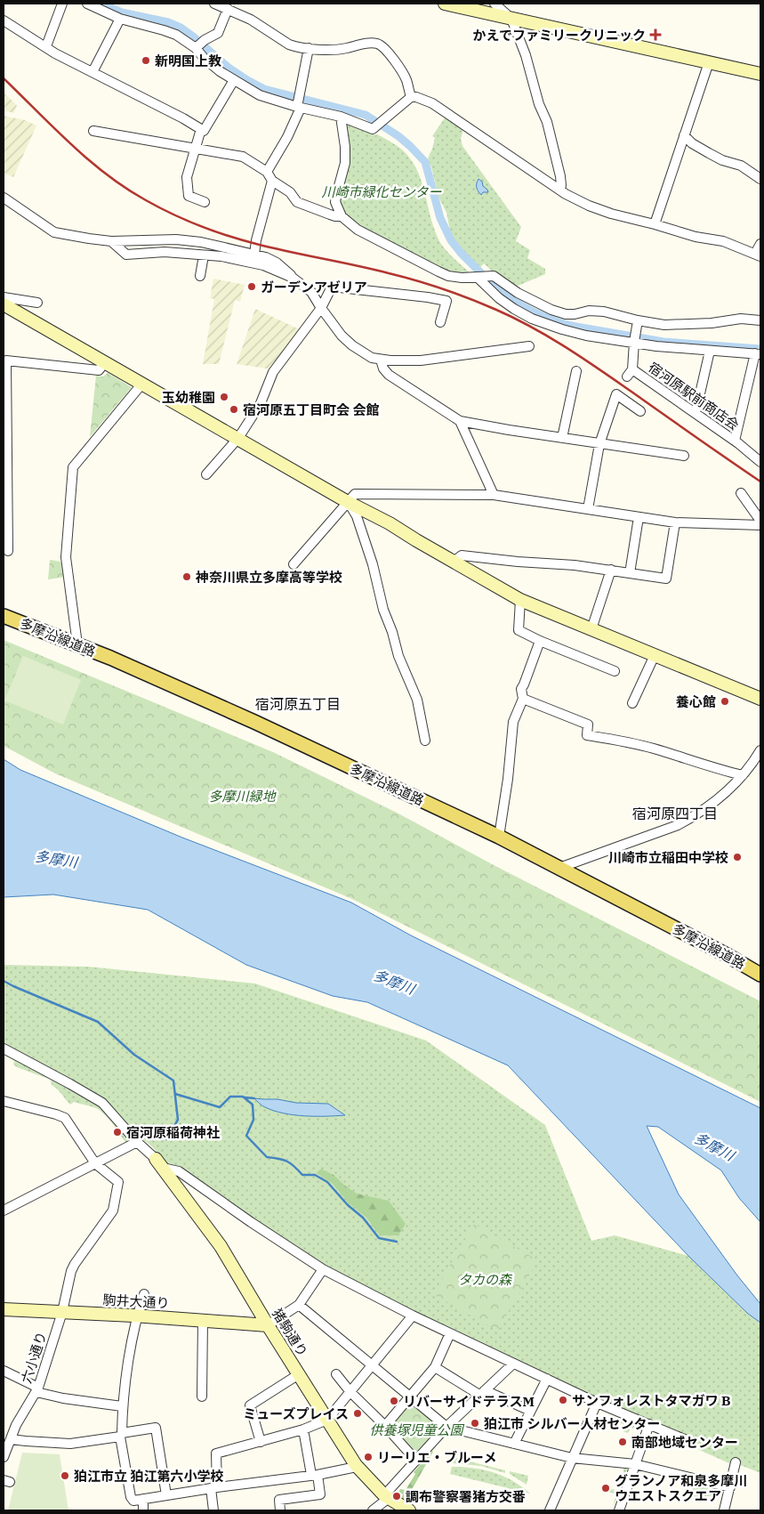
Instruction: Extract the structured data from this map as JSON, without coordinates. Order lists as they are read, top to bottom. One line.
{"streets":{"main road":["多摩沿線道路"],"street":["宿河原駅前商店会","駒井大通り","猪駒通り","六小通り"]},"crossings":[["駒井大通り","猪駒通り"],["駒井大通り","六小通り"]],"districts":["宿河原五丁目","宿河原四丁目"],"water":["多摩川"],"parks":["川崎市緑化センター","多摩川緑地","タカの森","供養塚児童公園"],"places":{"health":["かえでファミリークリニック"],"other":["新明国上教","ガーデンアゼリア","玉幼稚園","宿河原五丁目町会 会館","神奈川県立多摩高等学校","養心館","川崎市立稲田中学校","宿河原稲荷神社","サンフォレストタマガワ B","リバーサイドテラスM","ミューズプレイス","狛江市 シルバー人材センター","南部地域センター","リーリエ・ブルーメ","狛江市立 狛江第六小学校","グランノア和泉多摩川 ウエストスクエア","調布警察署猪方交番"]}}
